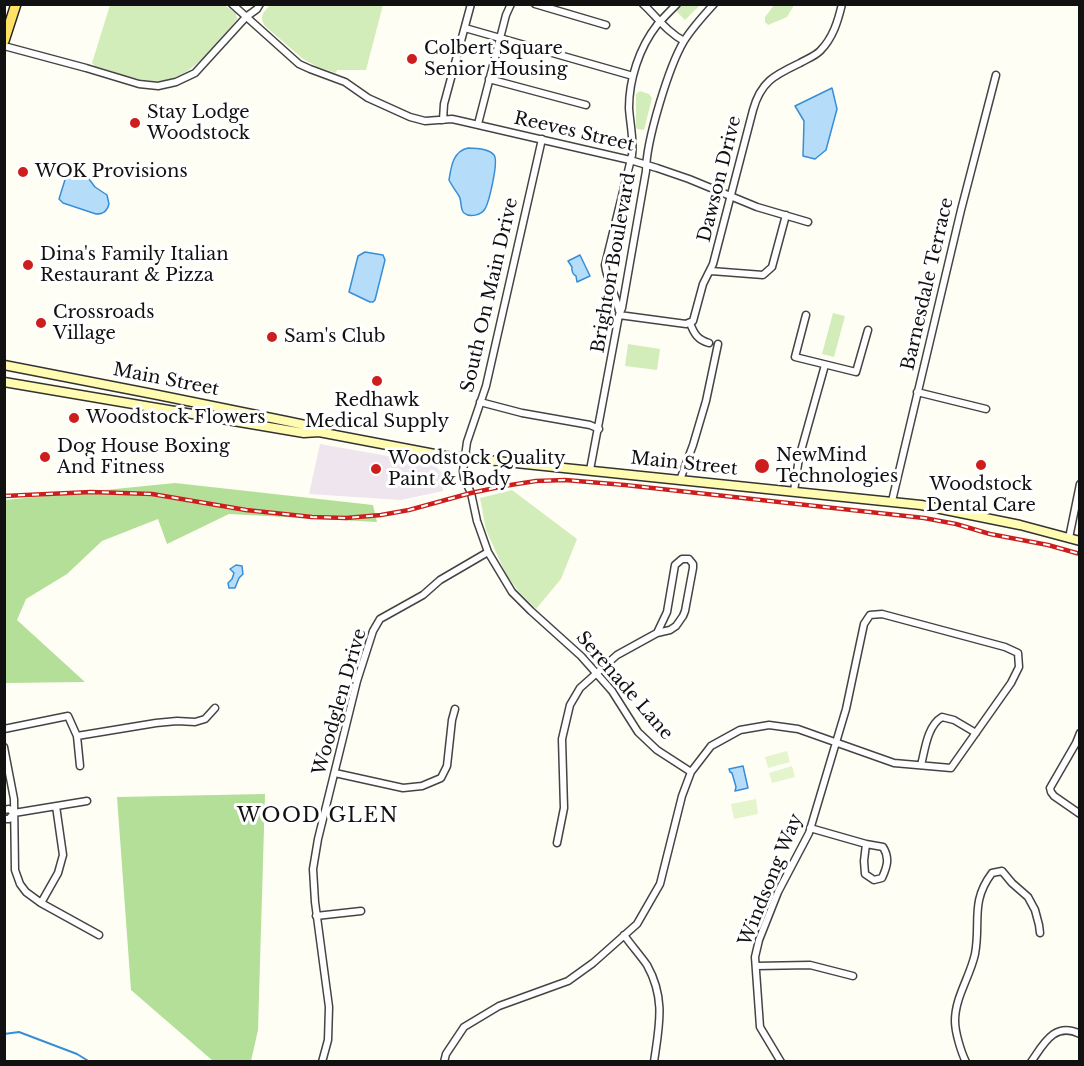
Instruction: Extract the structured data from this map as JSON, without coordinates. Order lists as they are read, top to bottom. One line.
{"streets":{"main road":["Main Street"],"street":["Reeves Street","Dawson Drive","Brighton Boulevard","Barnesdale Terrace","South On Main Drive","Serenade Lane","Woodglen Drive","Windsong Way"]},"crossings":[["Reeves Street","Dawson Drive"],["Reeves Street","Brighton Boulevard"],["Reeves Street","South On Main Drive"],["Brighton Boulevard","Main Street"],["Barnesdale Terrace","Main Street"],["South On Main Drive","Main Street"],["South On Main Drive","Serenade Lane"],["Main Street","Serenade Lane"],["Serenade Lane","Woodglen Drive"],["Serenade Lane","Windsong Way"]],"districts":["WOOD GLEN"],"places":["Colbert Square Senior Housing","Stay Lodge Woodstock","WOK Provisions","Dina's Family Italian Restaurant & Pizza","Crossroads Village","Sam's Club","Redhawk Medical Supply","Woodstock Flowers","Dog House Boxing And Fitness","Woodstock Dental Care","NewMind Technologies","Woodstock Quality Paint & Body"]}
